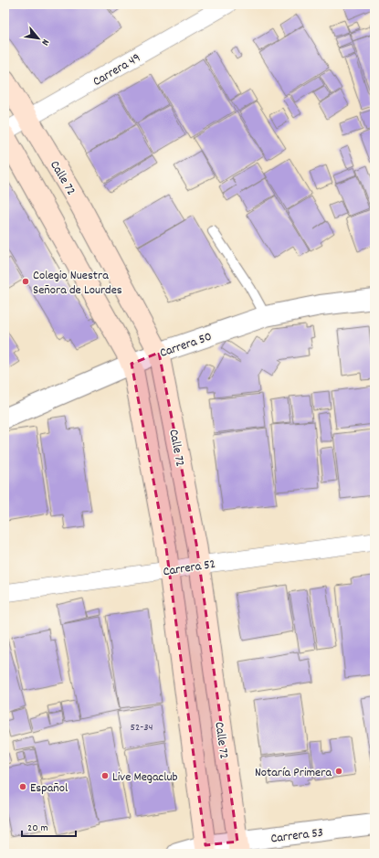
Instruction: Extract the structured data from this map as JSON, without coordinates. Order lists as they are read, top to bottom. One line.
{"streets":{"main road":["Calle 72"],"street":["Carrera 49","Carrera 50","Carrera 52","Carrera 53"]},"crossings":[["Carrera 49","Calle 72"],["Calle 72","Carrera 50"],["Calle 72","Carrera 52"],["Calle 72","Carrera 53"]],"places":["Colegio Nuestra Señora de Lourdes","Notaría Primera","Live Megaclub","Español"],"house_numbers":["52-34"],"scale_bar":"20 m","north":"bottom right"}
